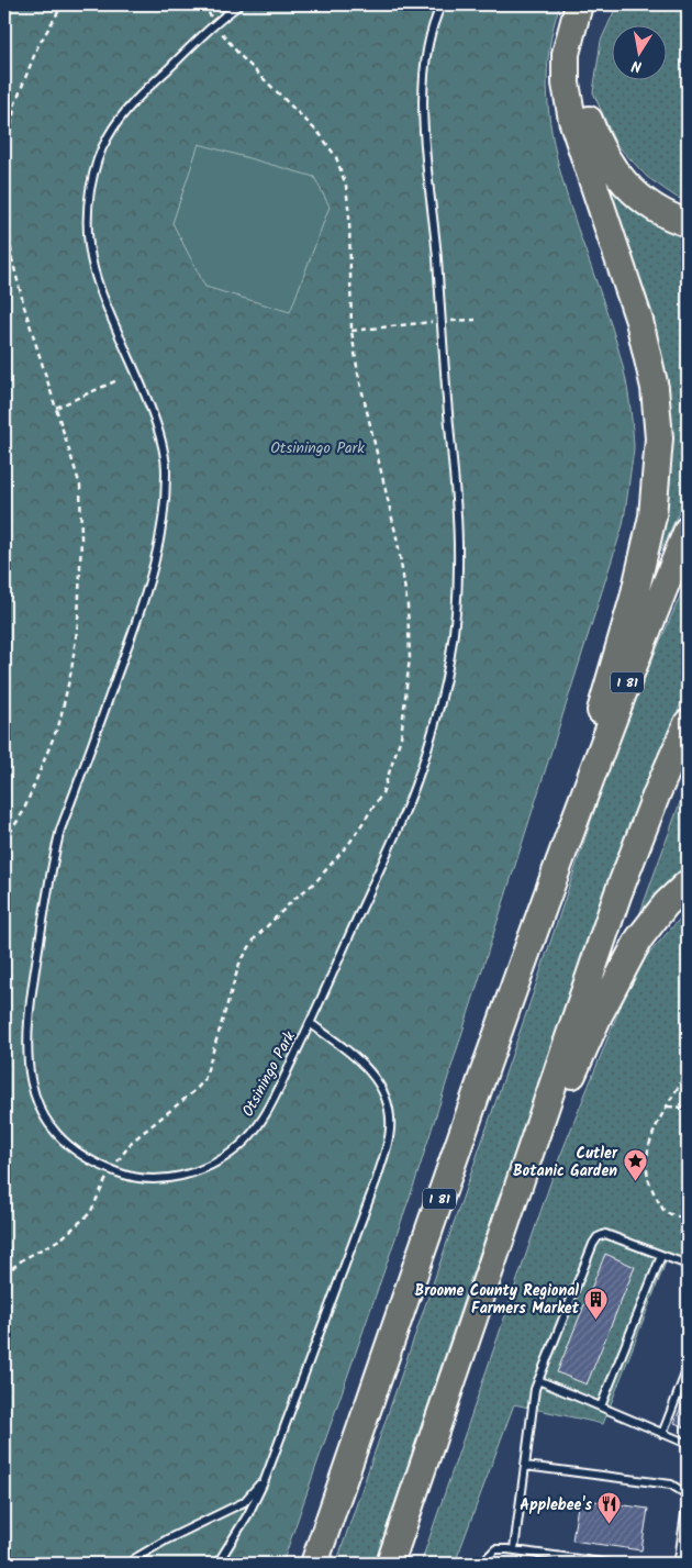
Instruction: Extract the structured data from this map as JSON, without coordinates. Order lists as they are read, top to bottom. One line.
{"streets":{"highway":["I 81"],"lane":["Otsiningo Park"]},"parks":["Otsiningo Park"],"places":{"place":["Cutler Botanic Garden"],"building":["Broome County Regional Farmers Market"],"restaurant":["Applebee's"]},"north":"bottom"}
